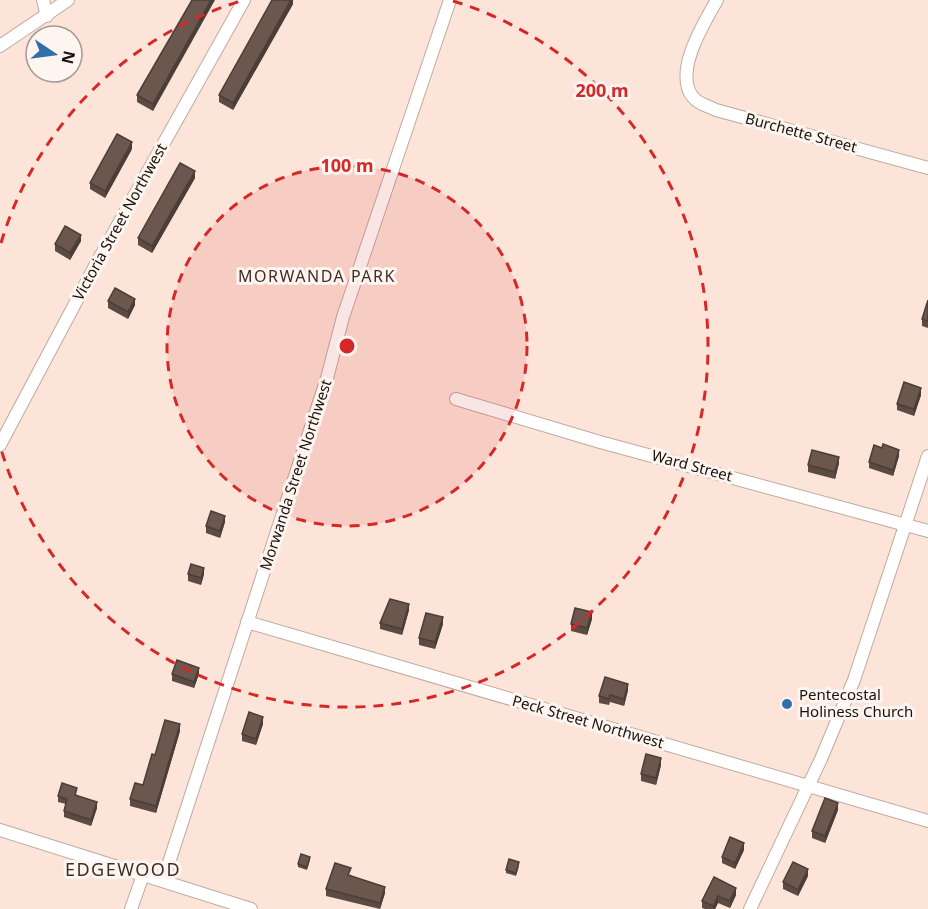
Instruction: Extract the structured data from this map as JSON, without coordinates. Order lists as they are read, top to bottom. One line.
{"streets":{"street":["Burchette Street","Victoria Street Northwest","Ward Street","Morwanda Street Northwest","Peck Street Northwest"]},"crossings":[["Morwanda Street Northwest","Peck Street Northwest"]],"districts":["MORWANDA PARK","EDGEWOOD"],"places":["Pentecostal Holiness Church"],"north":"right","rings":["200 m","100 m"]}
